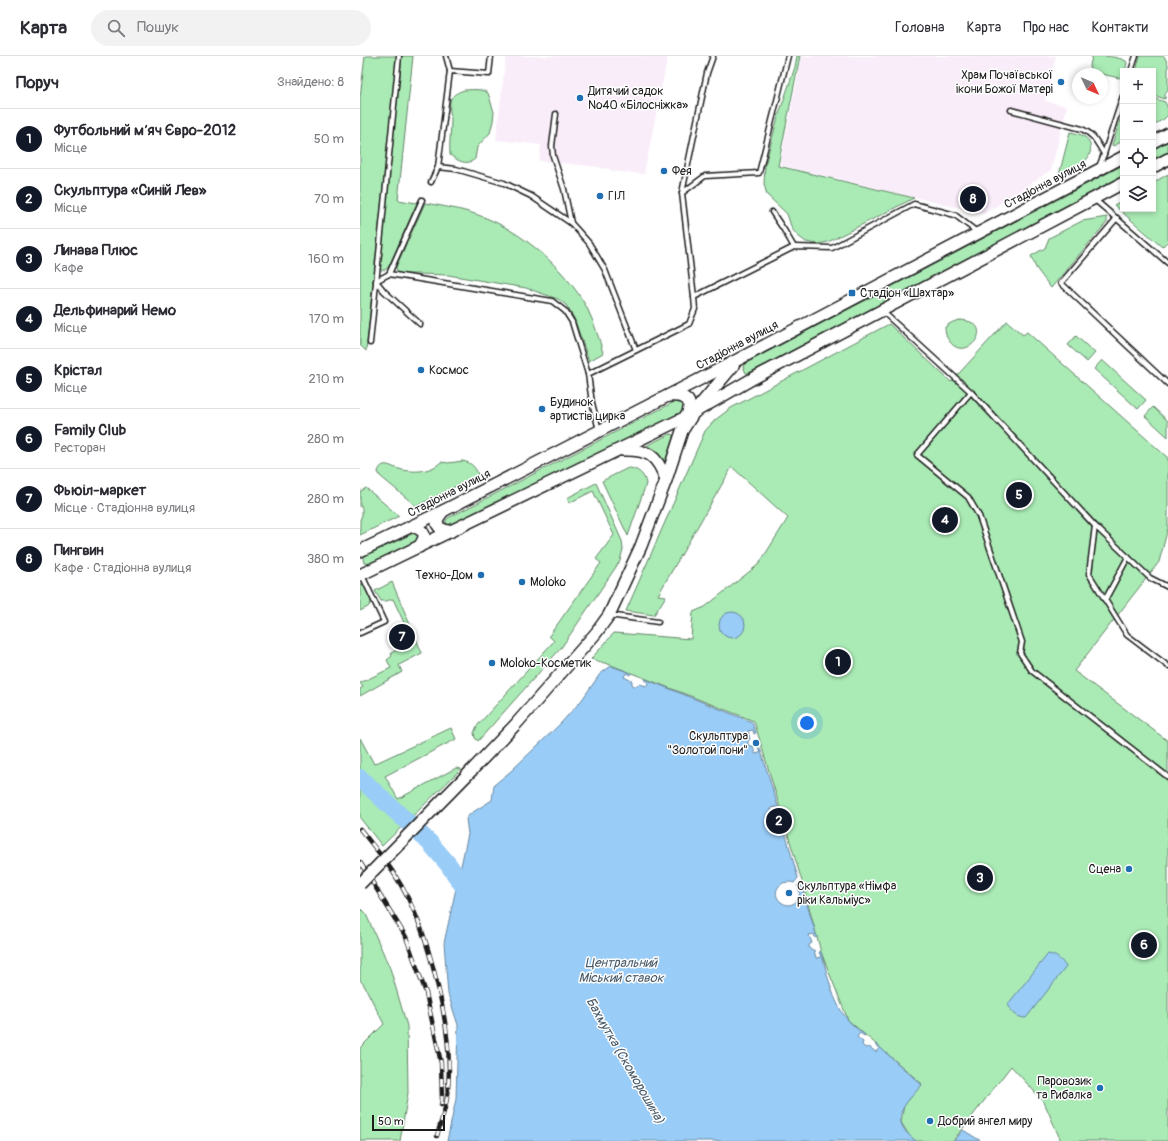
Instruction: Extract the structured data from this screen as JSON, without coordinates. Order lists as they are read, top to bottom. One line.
{"streets":{"street":["Стадіонна вулиця"]},"water":["Центральний Міський ставок","Бахмутка (Скоморошина)"],"places":{"other":["Храм Почаївської ікони Божої Матері","Дитячий садок №40 «Білосніжка»","Фея","ГІЛ","Космос","Будинок артистів цирка","Техно-Дом","Moloko","Moloko-Косметик","Скульптура \"Золотой пони\"","Сцена","Скульптура «Німфа ріки Кальміус»","Паровозик та Рибалка","Добрий ангел миру"],"transit":["Стадіон «Шахтар»"]},"scale_bar":"50 m","north":"bottom right","page":{"header":"Карта","search":"Пошук","nav":["Головна","Карта","Про нас","Контакти"],"heading":["Поруч","Знайдено: 8"],"map_buttons":["+","−"],"list":[{"mark":"1","name":"Футбольний мʼяч Євро-2012","note":"Місце","value":"50 m"},{"mark":"2","name":"Скульптура «Синій Лев»","note":"Місце","value":"70 m"},{"mark":"3","name":"Линава Плюс","note":"Кафе","value":"160 m"},{"mark":"4","name":"Дельфинарий Немо","note":"Місце","value":"170 m"},{"mark":"5","name":"Крістал","note":"Місце","value":"210 m"},{"mark":"6","name":"Family Club","note":"Ресторан","value":"280 m"},{"mark":"7","name":"Фьюіл-маркет","note":"Місце · Стадіонна вулиця","value":"280 m"},{"mark":"8","name":"Пингвин","note":"Кафе · Стадіонна вулиця","value":"380 m"}],"pins":["8","5","4","7","1","2","3","6"],"scale":"50 m"}}
